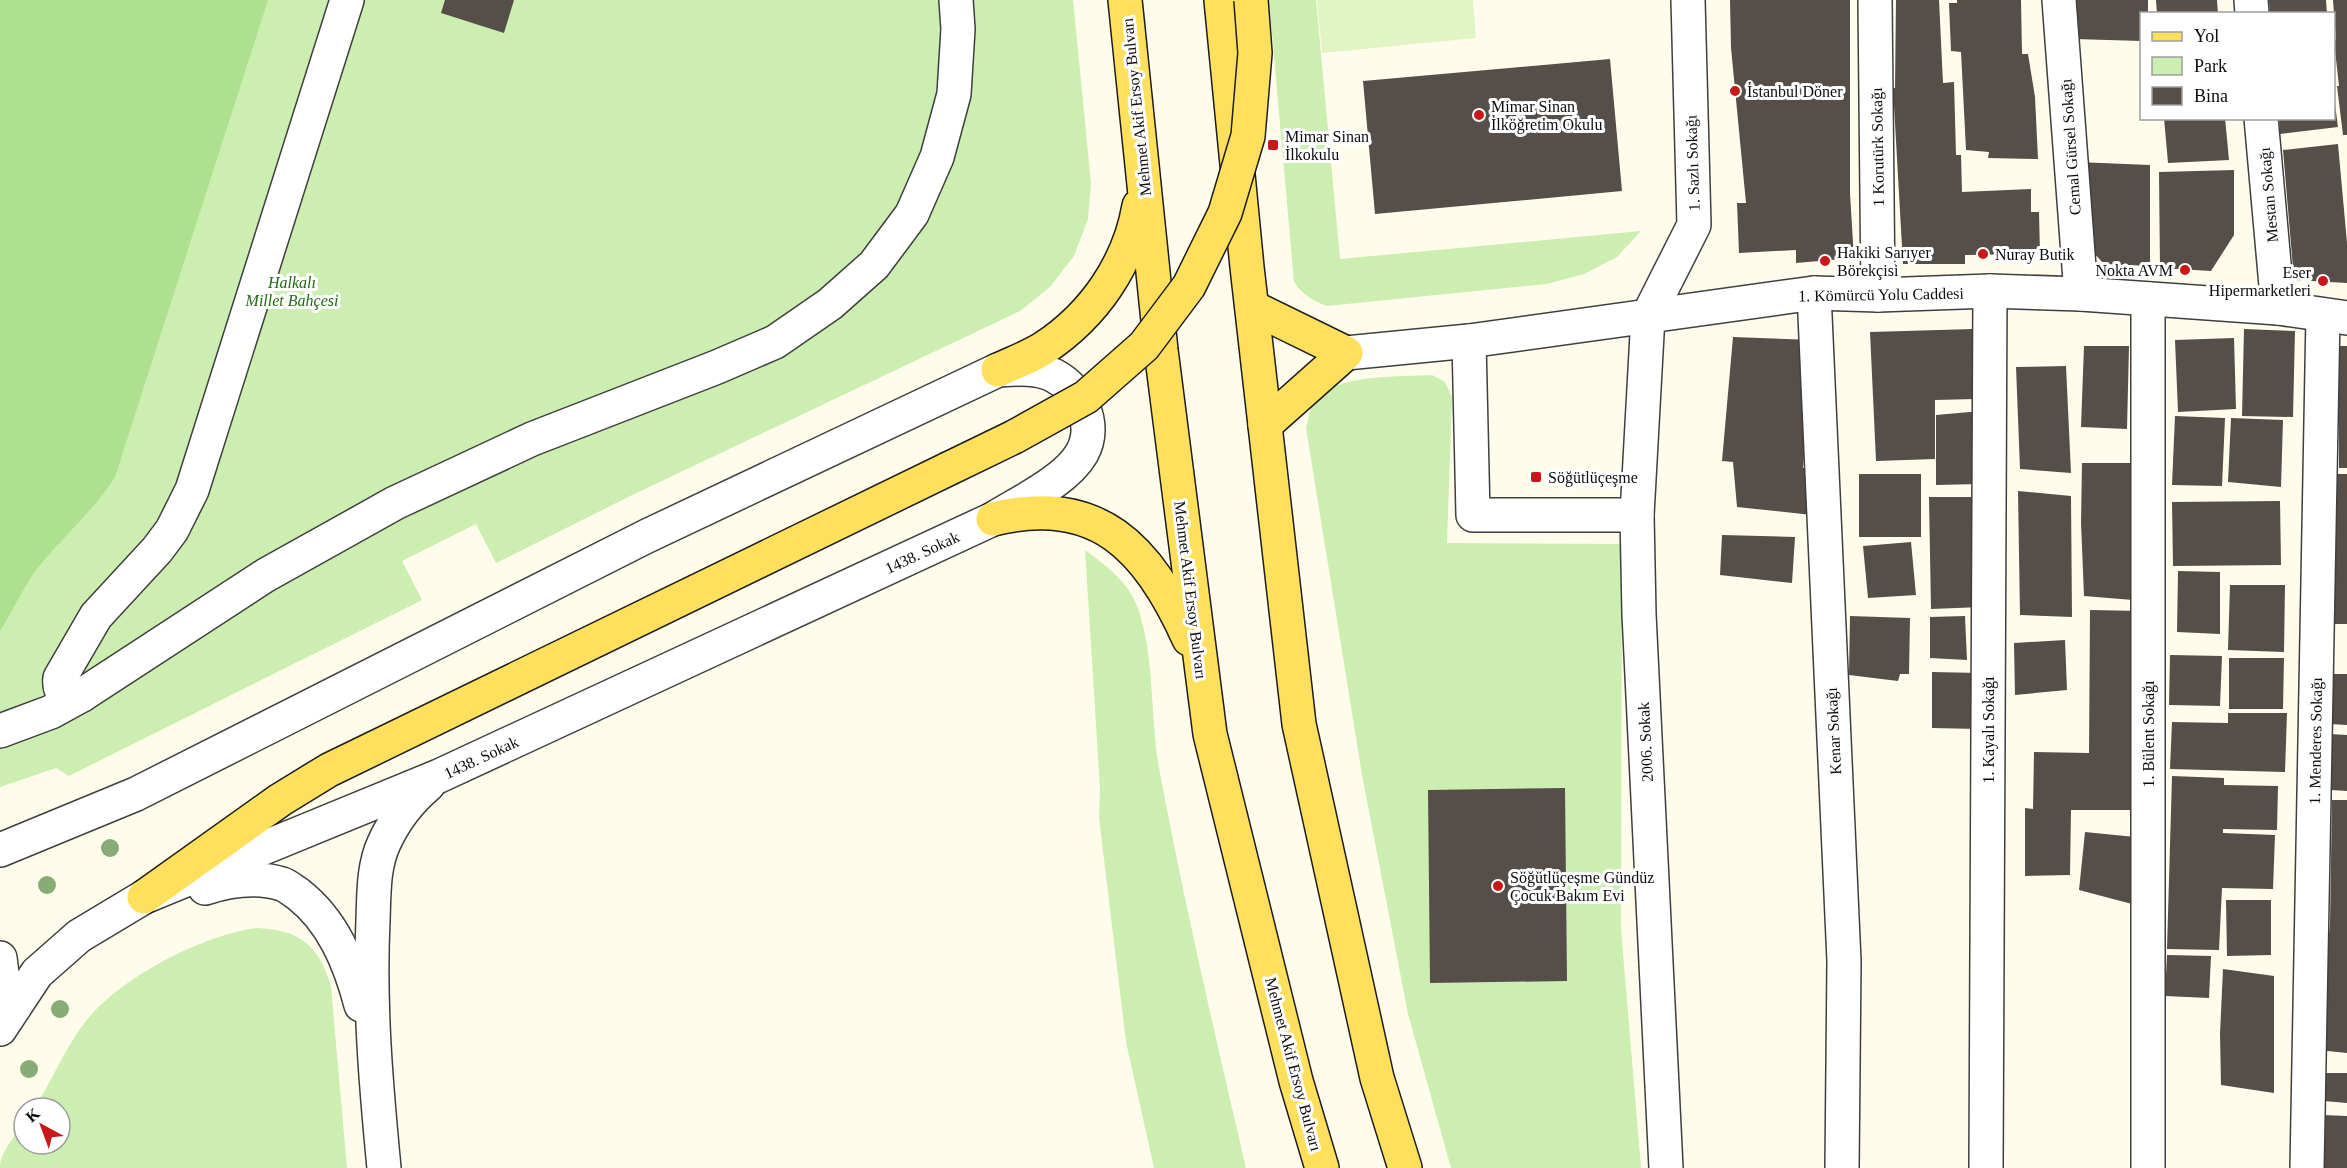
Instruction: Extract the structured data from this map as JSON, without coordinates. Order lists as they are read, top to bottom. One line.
{"streets":{"main road":["Mehmet Akif Ersoy Bulvarı"],"street":["1 Korutürk Sokağı","Cemal Gürsel Sokağı","1. Sazlı Sokağı","Mestan Sokağı","1. Kömürcü Yolu Caddesi","1438. Sokak","1. Kayalı Sokağı","Kenar Sokağı","1. Bülent Sokağı","1. Menderes Sokağı","2006. Sokak"]},"crossings":[["1 Korutürk Sokağı","1. Kömürcü Yolu Caddesi"],["Cemal Gürsel Sokağı","1. Kömürcü Yolu Caddesi"],["1. Sazlı Sokağı","1. Kömürcü Yolu Caddesi"],["1. Sazlı Sokağı","2006. Sokak"],["Mestan Sokağı","1. Kömürcü Yolu Caddesi"],["1. Kömürcü Yolu Caddesi","1. Kayalı Sokağı"],["1. Kömürcü Yolu Caddesi","Kenar Sokağı"],["1. Kömürcü Yolu Caddesi","1. Bülent Sokağı"],["1. Kömürcü Yolu Caddesi","1. Menderes Sokağı"],["1. Kömürcü Yolu Caddesi","2006. Sokak"]],"parks":["Halkalı Millet Bahçesi"],"places":{"other":["İstanbul Döner","Mimar Sinan İlköğretim Okulu","Nuray Butik","Hakiki Sarıyer Börekçisi","Nokta AVM","Eser Hipermarketleri","Söğütlüçeşme Gündüz Çocuk Bakım Evi"],"transit":["Mimar Sinan İlkokulu","Söğütlüçeşme"]},"legend":["Yol","Park","Bina"],"north":"top left"}
